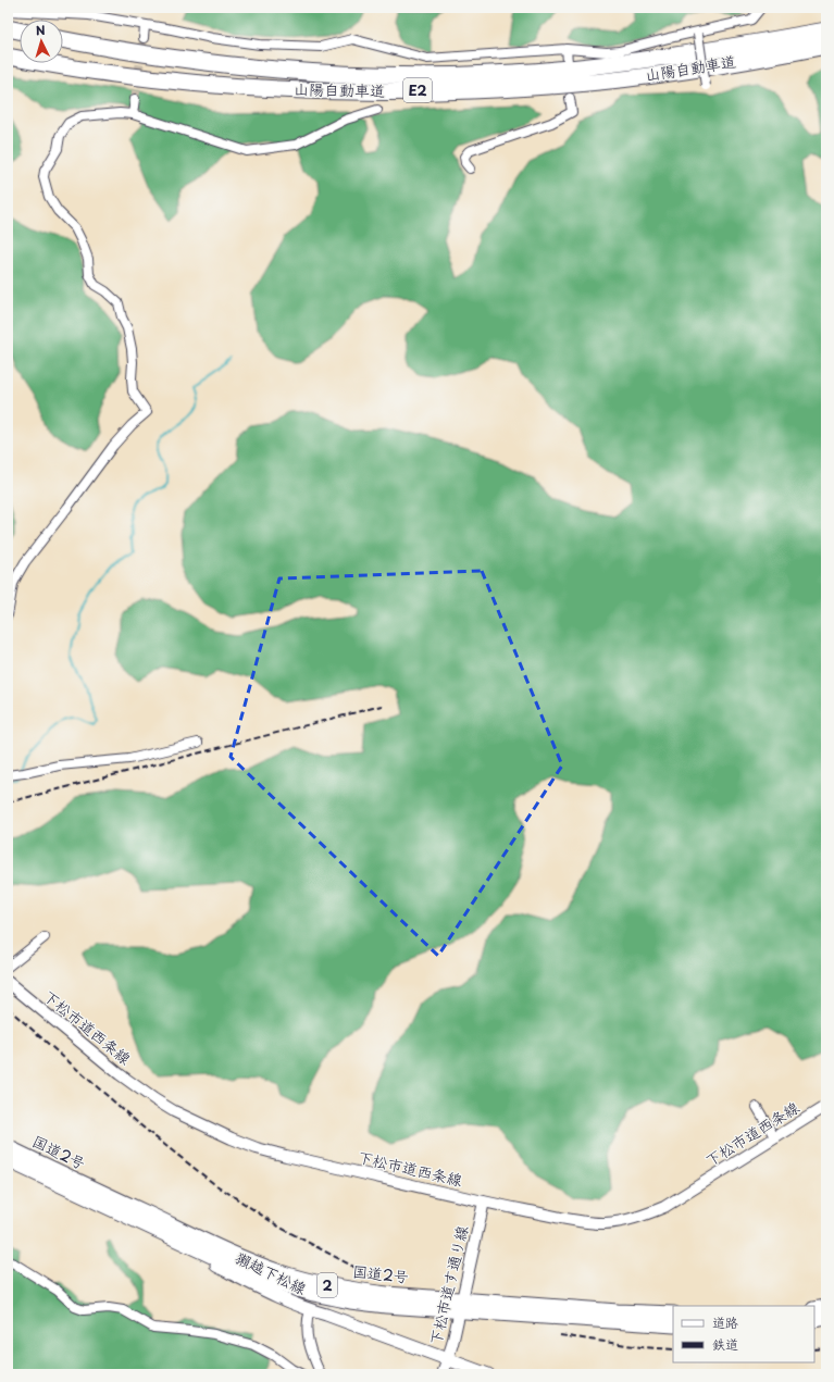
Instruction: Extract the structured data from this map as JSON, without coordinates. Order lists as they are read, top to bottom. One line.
{"streets":{"highway":["山陽自動車道","E2","国道2号","2"],"main road":["獺越下松線"],"street":["下松市道西条線","下松市道す通り線"]},"crossings":[["下松市道西条線","下松市道す通り線"],["国道2号","獺越下松線"],["国道2号","下松市道す通り線"],["獺越下松線","下松市道す通り線"]],"legend":["道路","鉄道"],"north":"top"}
